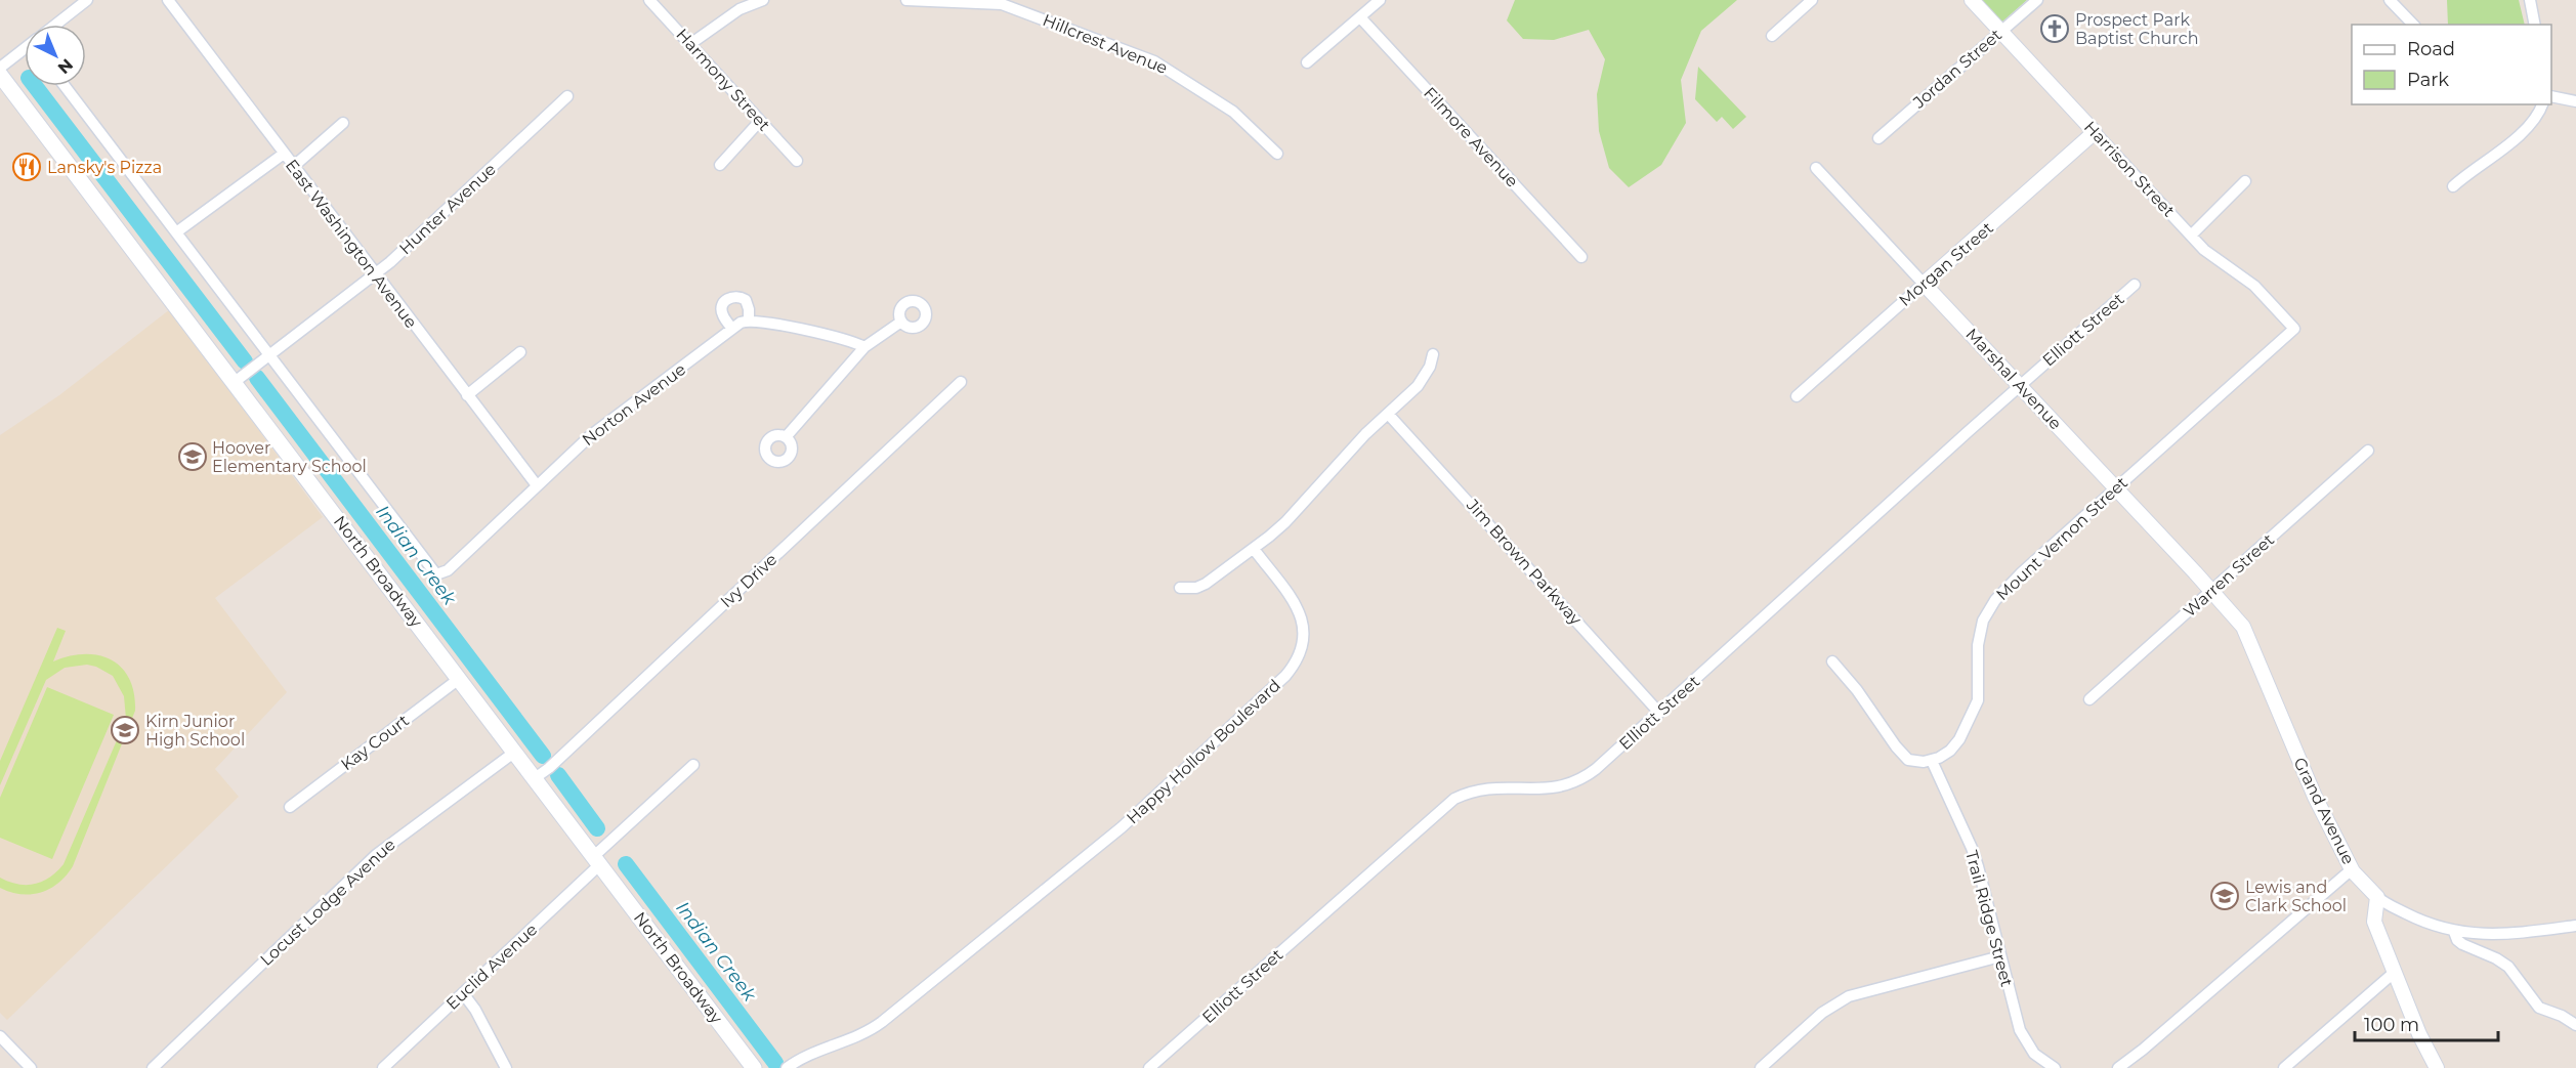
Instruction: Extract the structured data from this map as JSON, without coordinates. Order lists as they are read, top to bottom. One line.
{"streets":{"main road":["North Broadway"],"street":["Hillcrest Avenue","Jordan Street","Harmony Street","Filmore Avenue","Harrison Street","Hunter Avenue","East Washington Avenue","Morgan Street","Elliott Street","Marshal Avenue","Norton Avenue","Mount Vernon Street","Jim Brown Parkway","Warren Street","Ivy Drive","Kay Court","Happy Hollow Boulevard","Grand Avenue","Locust Lodge Avenue","Trail Ridge Street","Euclid Avenue"]},"crossings":[["Jordan Street","Harrison Street"],["Harrison Street","Morgan Street"],["Harrison Street","Mount Vernon Street"],["Hunter Avenue","East Washington Avenue"],["Hunter Avenue","Norton Avenue"],["Hunter Avenue","North Broadway"],["East Washington Avenue","Norton Avenue"],["Morgan Street","Marshal Avenue"],["Elliott Street","Marshal Avenue"],["Elliott Street","Jim Brown Parkway"],["Marshal Avenue","Mount Vernon Street"],["Marshal Avenue","Warren Street"],["Marshal Avenue","Grand Avenue"],["Mount Vernon Street","Trail Ridge Street"],["North Broadway","Ivy Drive"],["North Broadway","Kay Court"],["North Broadway","Locust Lodge Avenue"],["North Broadway","Euclid Avenue"],["Warren Street","Grand Avenue"]],"water":["Indian Creek"],"places":{"church":["Prospect Park Baptist Church"],"restaurant":["Lansky's Pizza"],"school or university":["Hoover Elementary School","Kirn Junior High School","Lewis and Clark School"]},"legend":["Road","Park"],"scale_bar":"100 m","north":"bottom right"}
